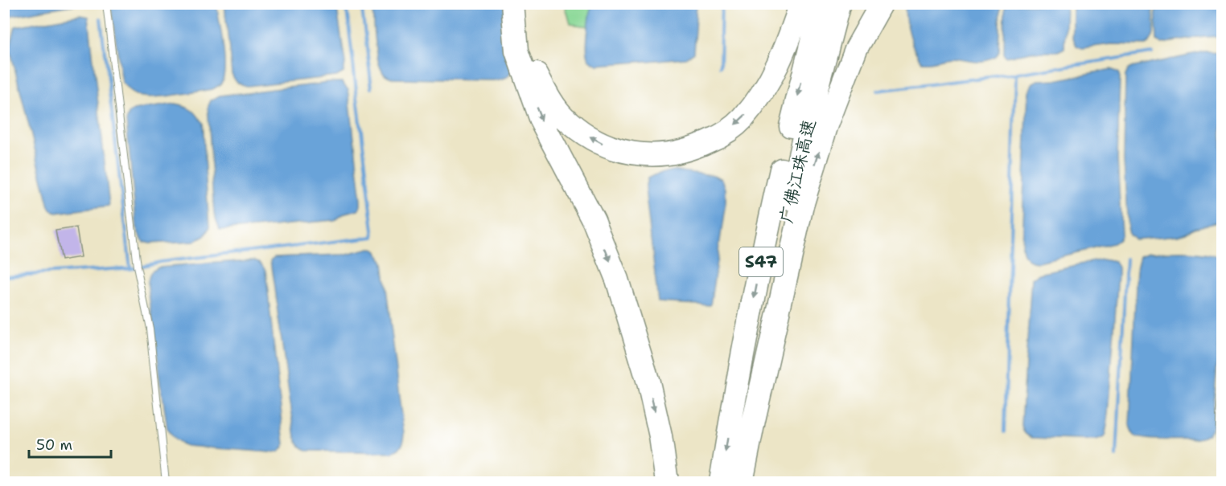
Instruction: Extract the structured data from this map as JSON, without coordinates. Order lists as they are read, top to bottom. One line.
{"streets":{"highway":["广佛江珠高速","S47"]},"scale_bar":"50 m"}
